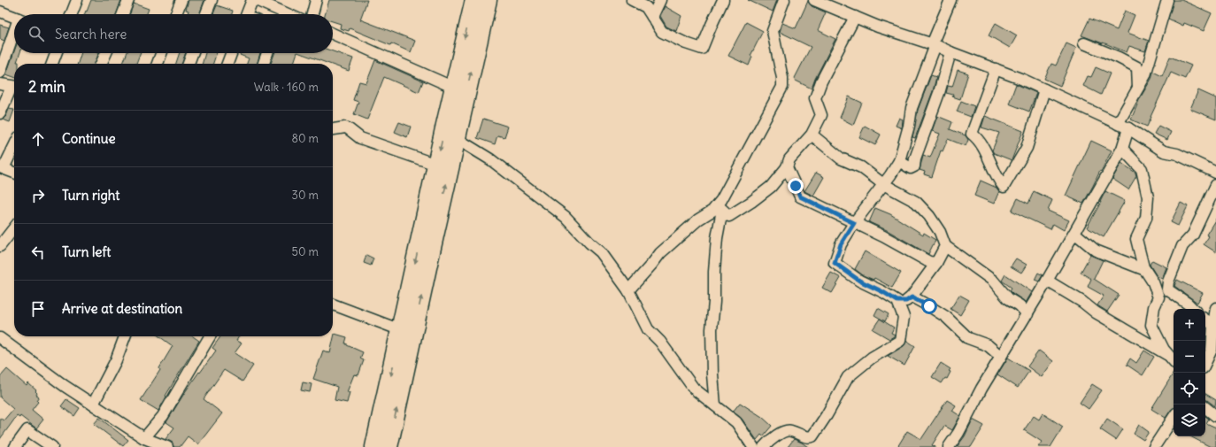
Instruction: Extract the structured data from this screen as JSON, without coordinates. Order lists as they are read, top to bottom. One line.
{"page":{"search":"Search here","heading":["2 min","Walk · 160 m"],"list":[["Continue","80 m"],["Turn right","30 m"],["Turn left","50 m"],"Arrive at destination"],"map_buttons":["+","−"]}}
